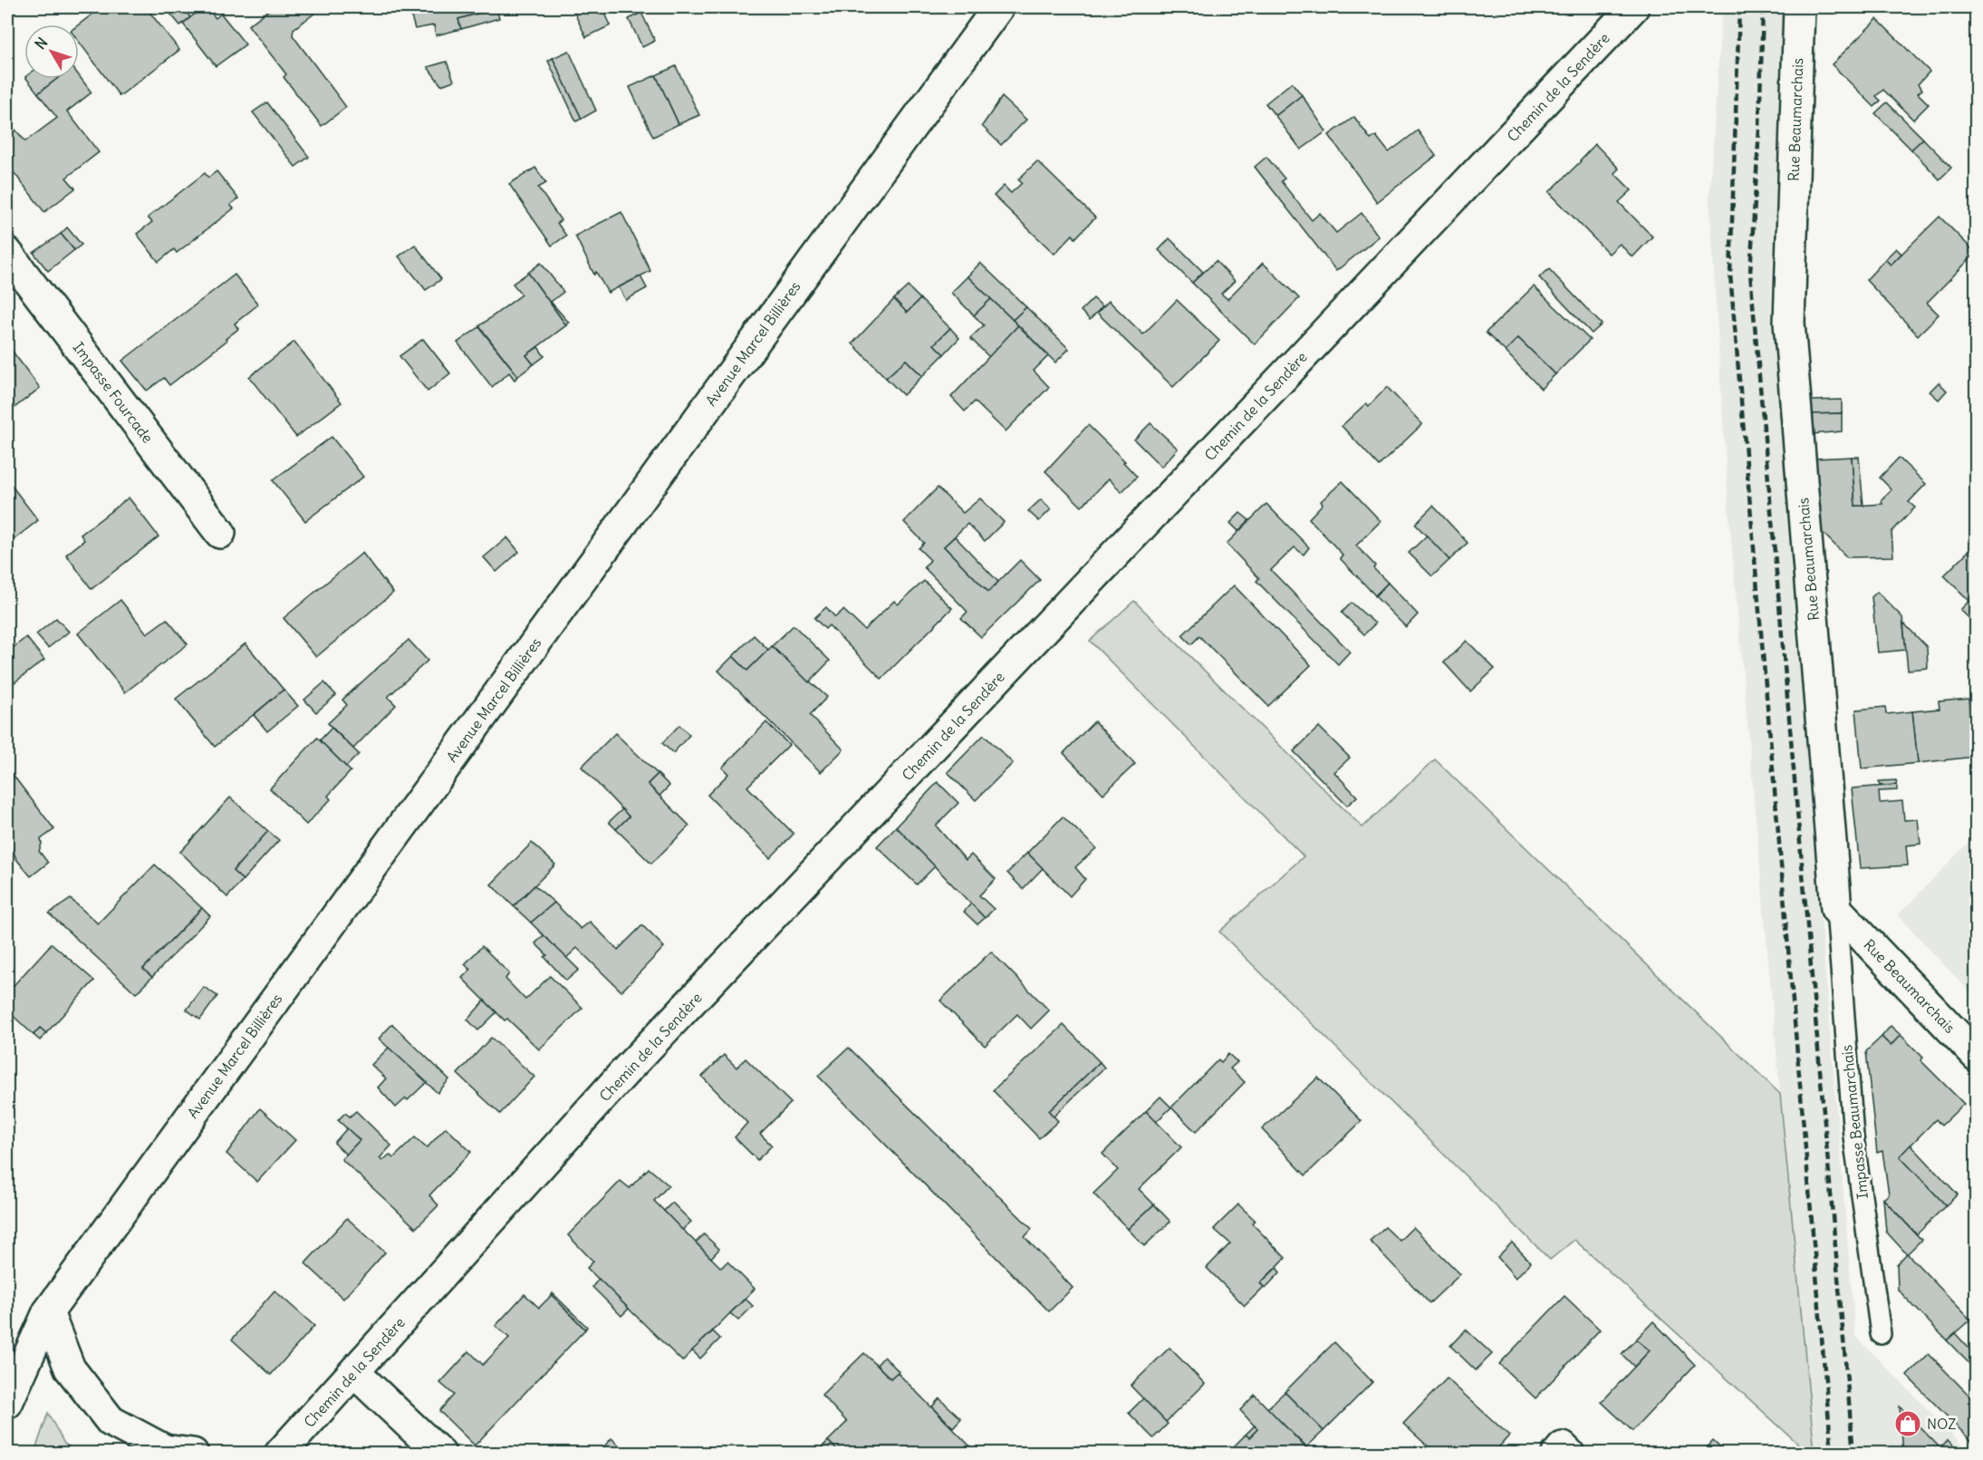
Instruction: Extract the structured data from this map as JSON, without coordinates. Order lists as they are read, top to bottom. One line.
{"streets":{"street":["Chemin de la Sendère","Rue Beaumarchais","Avenue Marcel Billières","Impasse Fourcade"],"lane":["Impasse Beaumarchais"]},"crossings":[["Rue Beaumarchais","Impasse Beaumarchais"]],"places":{"shop":["NOZ"]},"north":"top left"}
